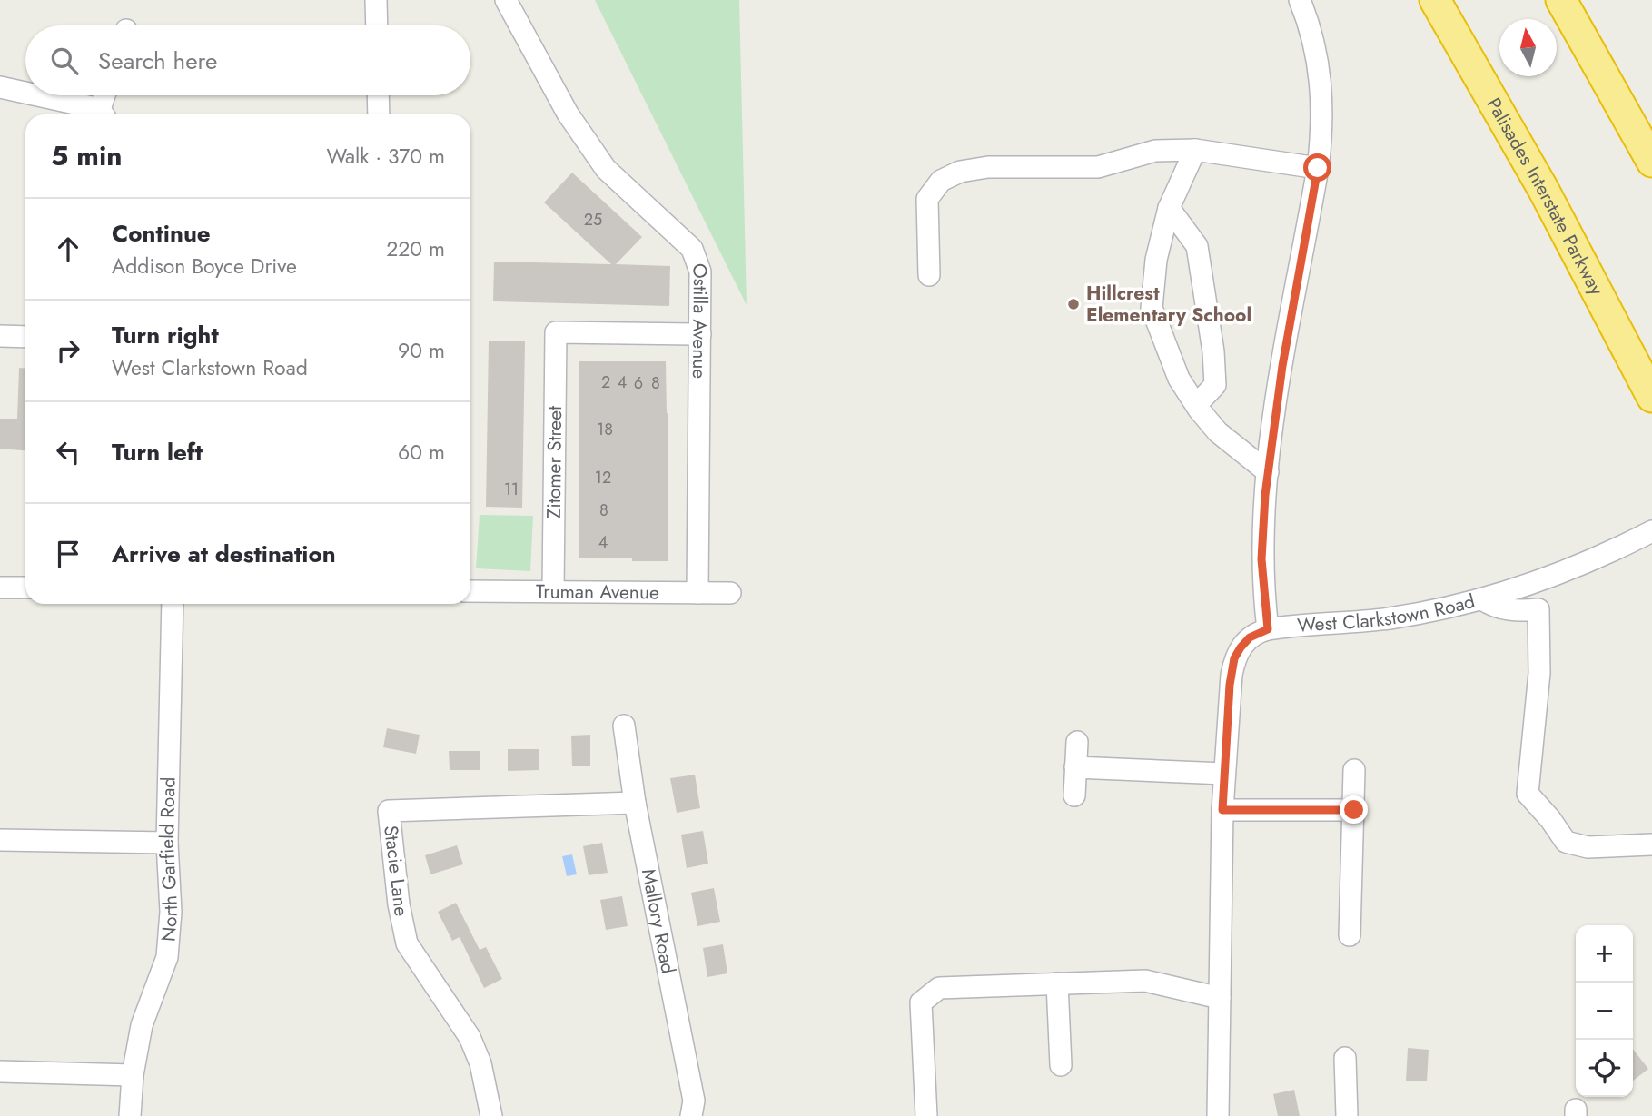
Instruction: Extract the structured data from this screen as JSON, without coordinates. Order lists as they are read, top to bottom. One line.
{"streets":{"highway":["Palisades Interstate Parkway"],"street":["Ostilla Avenue","Zitomer Street","Truman Avenue","West Clarkstown Road","North Garfield Road","Stacie Lane","Mallory Road"]},"crossings":[["Ostilla Avenue","Zitomer Street"],["Ostilla Avenue","Truman Avenue"],["Zitomer Street","Truman Avenue"],["Stacie Lane","Mallory Road"]],"places":["Hillcrest Elementary School"],"house_numbers":["25","2","4","6","8","18","12","11","8","4"],"north":"top","page":{"search":"Search here","heading":["5 min","Walk · 370 m"],"list":[["Continue","Addison Boyce Drive","220 m"],["Turn right","West Clarkstown Road","90 m"],["Turn left","60 m"],"Arrive at destination"],"map_buttons":["+","−"]}}
